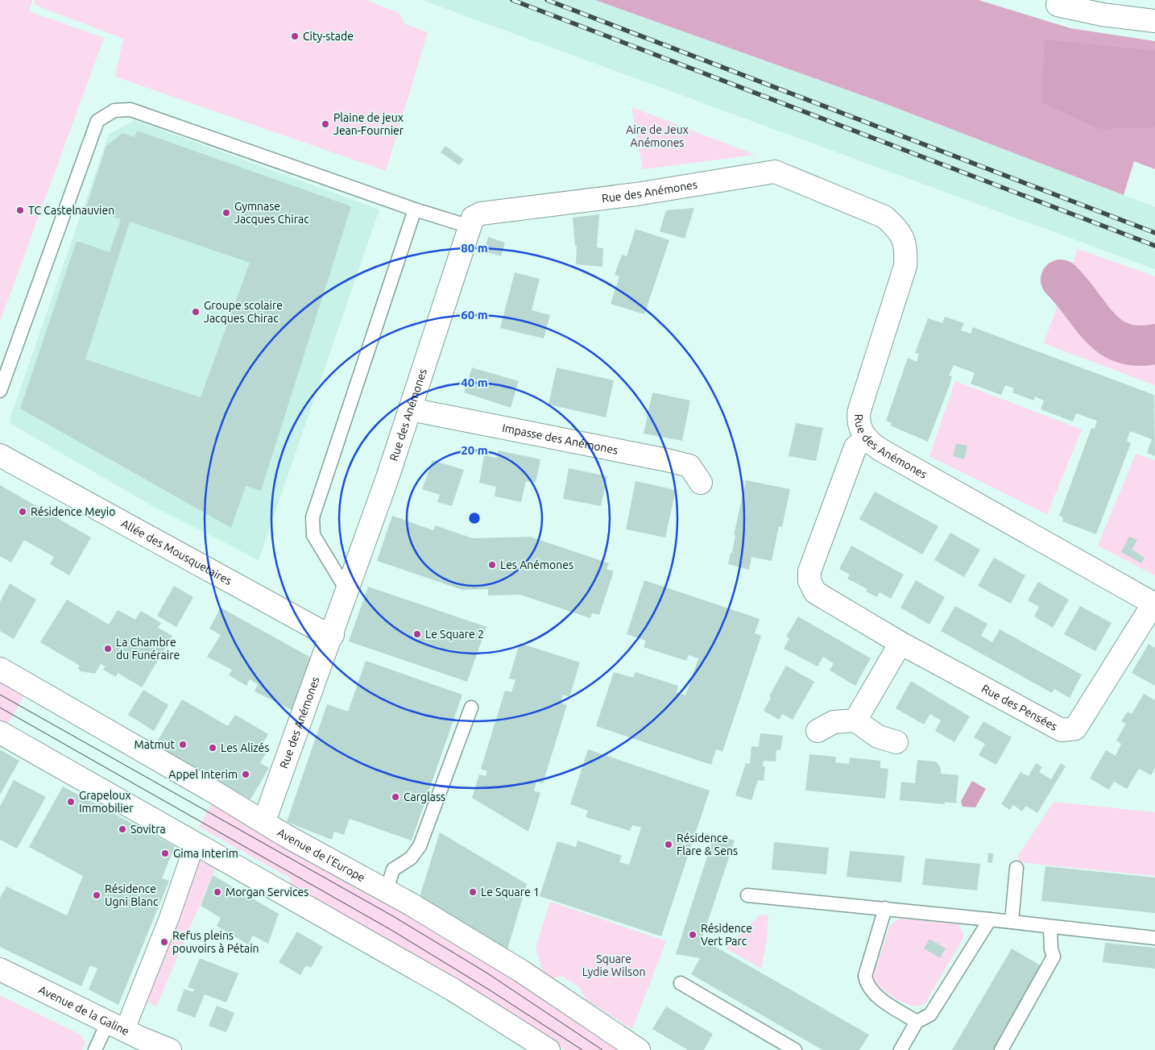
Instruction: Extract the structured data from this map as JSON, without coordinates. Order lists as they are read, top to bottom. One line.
{"streets":{"street":["Rue des Anémones","Impasse des Anémones","Allée des Mousquetaires","Rue des Pensées","Avenue de l'Europe","Avenue de la Galine"]},"crossings":[["Rue des Anémones","Impasse des Anémones"],["Rue des Anémones","Allée des Mousquetaires"],["Rue des Anémones","Rue des Pensées"],["Rue des Anémones","Avenue de l'Europe"]],"parks":["Aire de Jeux Anémones","Square Lydie Wilson"],"places":["City-stade","Plaine de jeux Jean-Fournier","TC Castelnauvien","Gymnase Jacques Chirac","Groupe scolaire Jacques Chirac","Résidence Meyio","Les Anémones","Le Square 2","La Chambre du Funéraire","Matmut","Les Alizés","Appel Interim","Carglass","Grapeloux Immobilier","Sovitra","Résidence Flare & Sens","Gima Interim","Morgan Services","Le Square 1","Résidence Ugni Blanc","Résidence Vert Parc","Refus pleins pouvoirs à Pétain"],"rings":["80 m","60 m","40 m","20 m"]}
